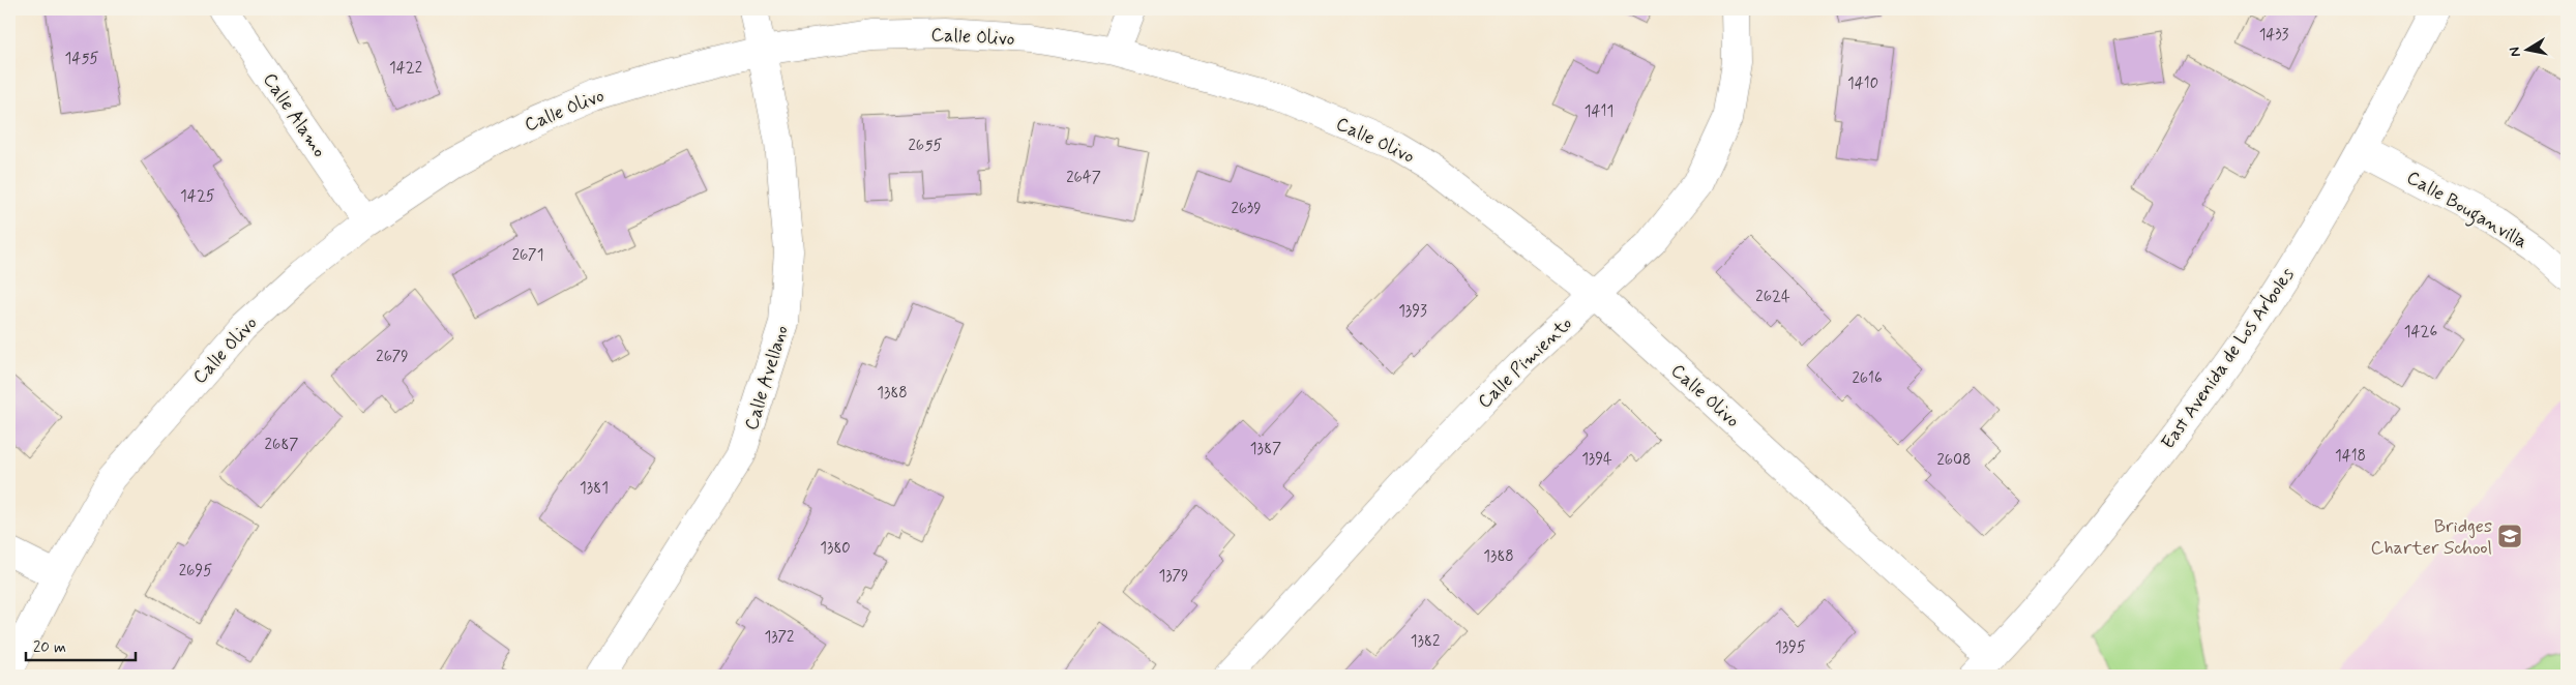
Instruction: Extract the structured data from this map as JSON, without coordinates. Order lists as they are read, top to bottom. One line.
{"streets":{"street":["Calle Olivo","Calle Alamo","Calle Bouganvilla","East Avenida de Los Arboles","Calle Pimiento","Calle Avellano"]},"crossings":[["Calle Olivo","Calle Alamo"],["Calle Olivo","East Avenida de Los Arboles"],["Calle Olivo","Calle Pimiento"],["Calle Olivo","Calle Avellano"],["Calle Bouganvilla","East Avenida de Los Arboles"]],"places":{"school or university":["Bridges Charter School"]},"house_numbers":["1433","1455","1422","1410","1411","2655","2647","1425","2639","2671","2624","1393","1426","2679","2616","1388","2687","1387","1418","1394","2608","1381","1380","1388","2695","1379","1372","1382","1395"],"scale_bar":"20 m","north":"left"}
